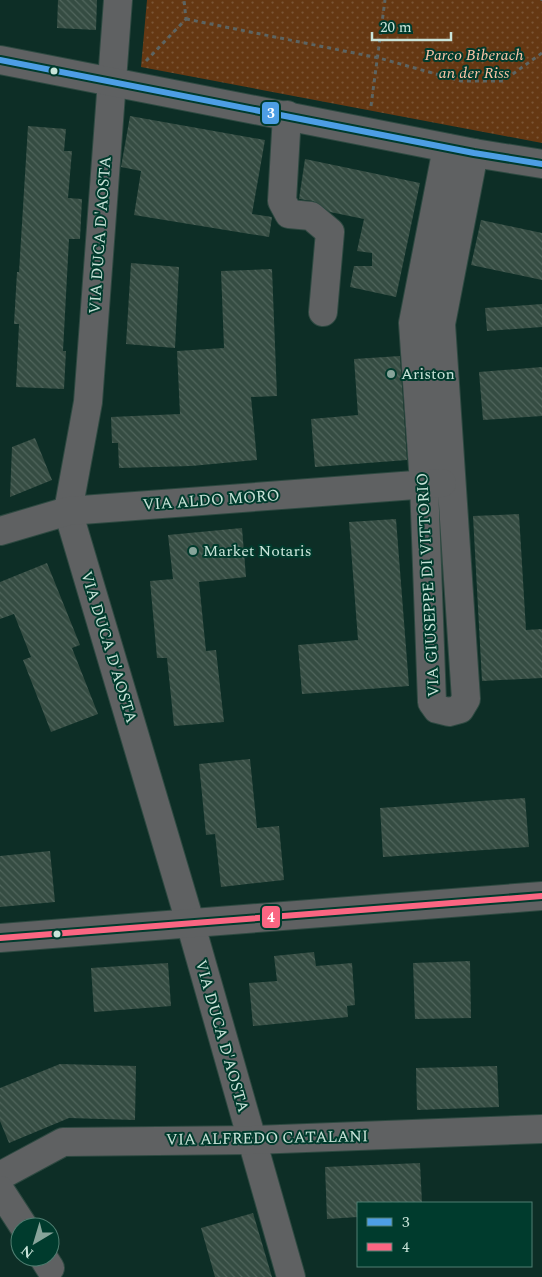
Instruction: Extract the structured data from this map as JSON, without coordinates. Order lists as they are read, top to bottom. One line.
{"streets":{"street":["VIA DUCA D'AOSTA","VIA ALDO MORO","VIA GIUSEPPE DI VITTORIO","VIA ALFREDO CATALANI"]},"crossings":[["VIA DUCA D'AOSTA","VIA ALDO MORO"],["VIA DUCA D'AOSTA","VIA ALFREDO CATALANI"],["VIA ALDO MORO","VIA GIUSEPPE DI VITTORIO"]],"parks":["Parco Biberach an der Riss"],"places":["Ariston","Market Notaris"],"lines":["transit line 3","transit line 4"],"legend":["3","4"],"scale_bar":"20 m","north":"bottom left"}
